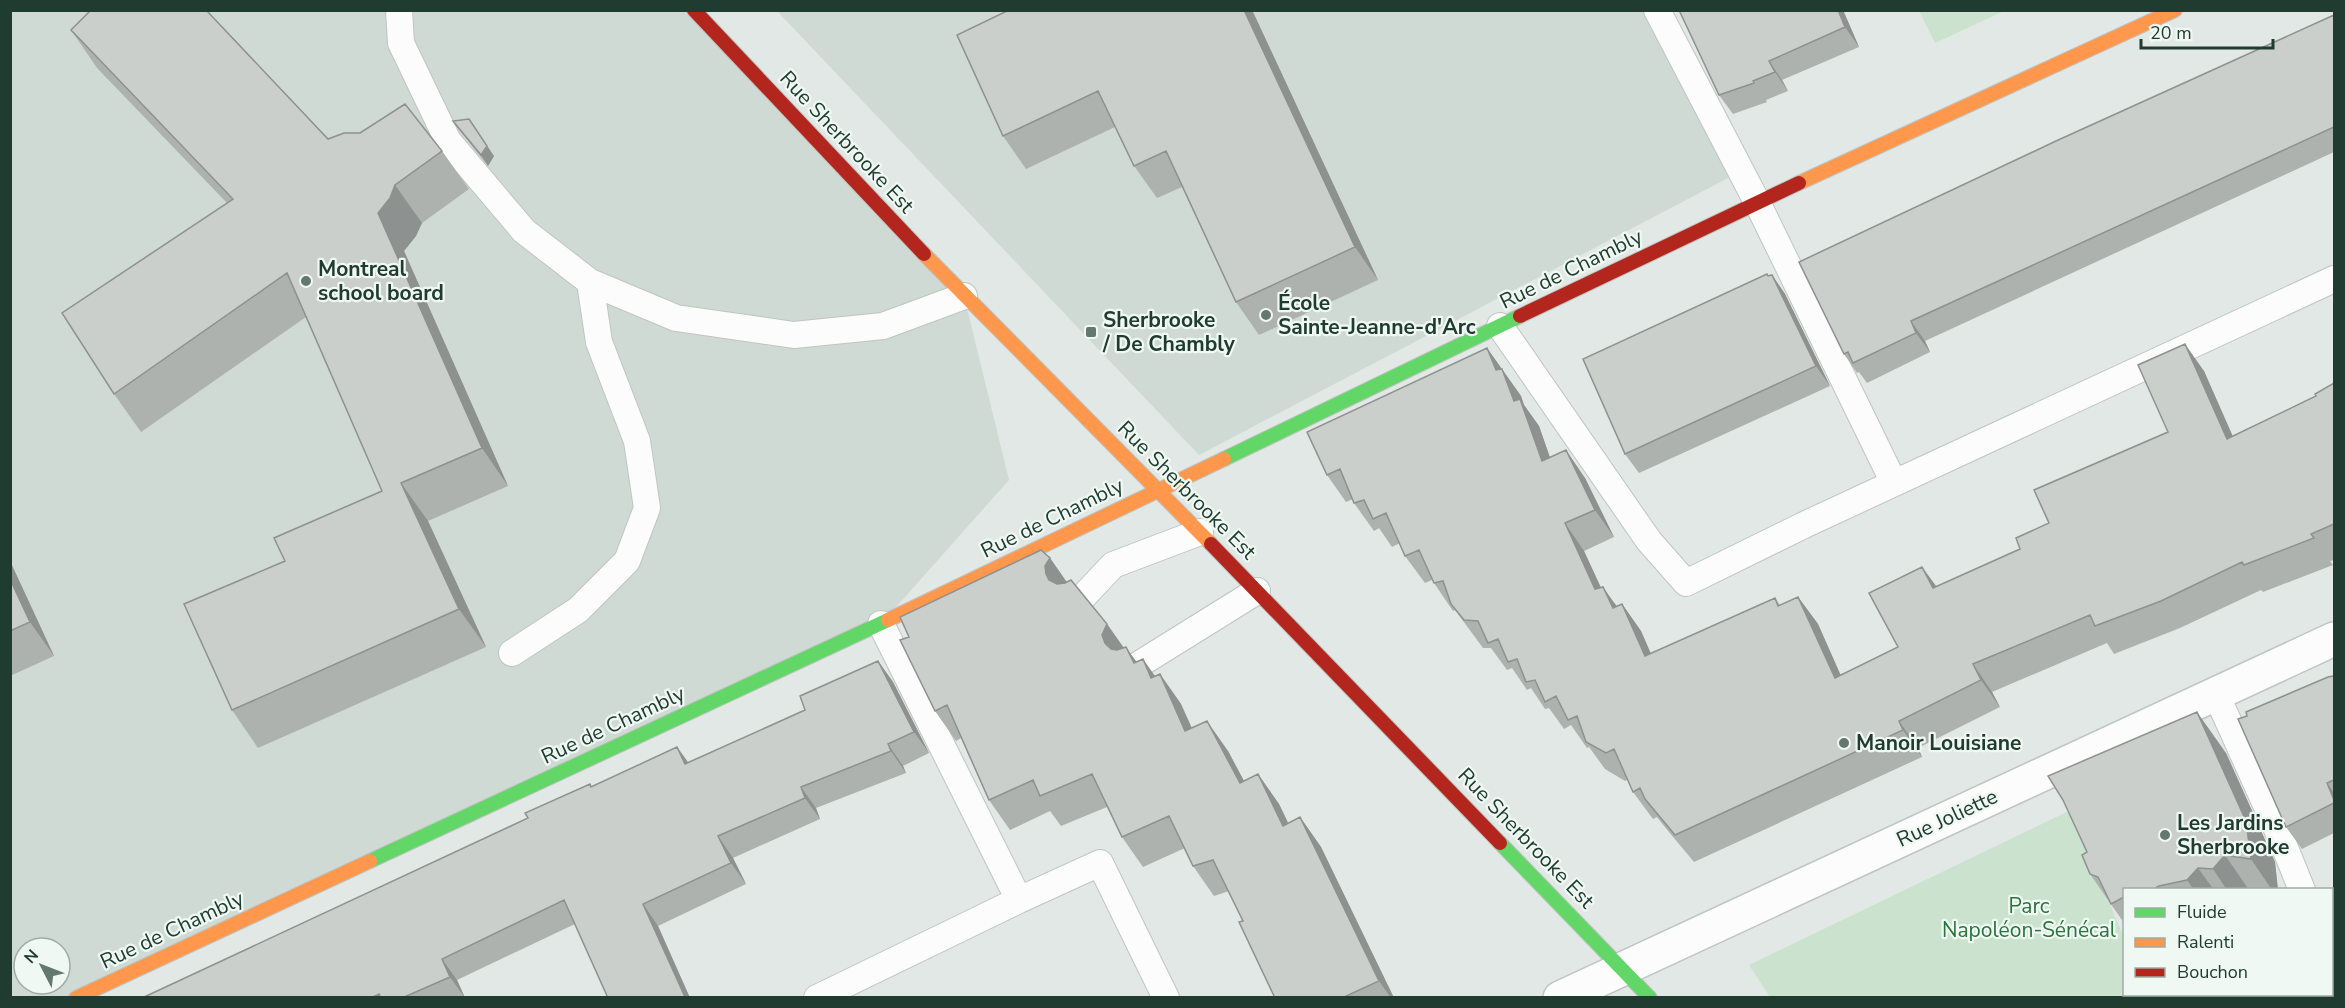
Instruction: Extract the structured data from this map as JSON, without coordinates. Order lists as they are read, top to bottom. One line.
{"streets":{"street":["Rue Sherbrooke Est","Rue de Chambly","Rue Joliette"]},"crossings":[["Rue Sherbrooke Est","Rue de Chambly"],["Rue Sherbrooke Est","Rue Joliette"]],"parks":["Parc Napoléon-Sénécal"],"places":{"other":["Montreal school board","École Sainte-Jeanne-d'Arc","Manoir Louisiane","Les Jardins Sherbrooke"],"transit":["Sherbrooke / De Chambly"]},"legend":["Fluide","Ralenti","Bouchon"],"scale_bar":"20 m","north":"top left"}
